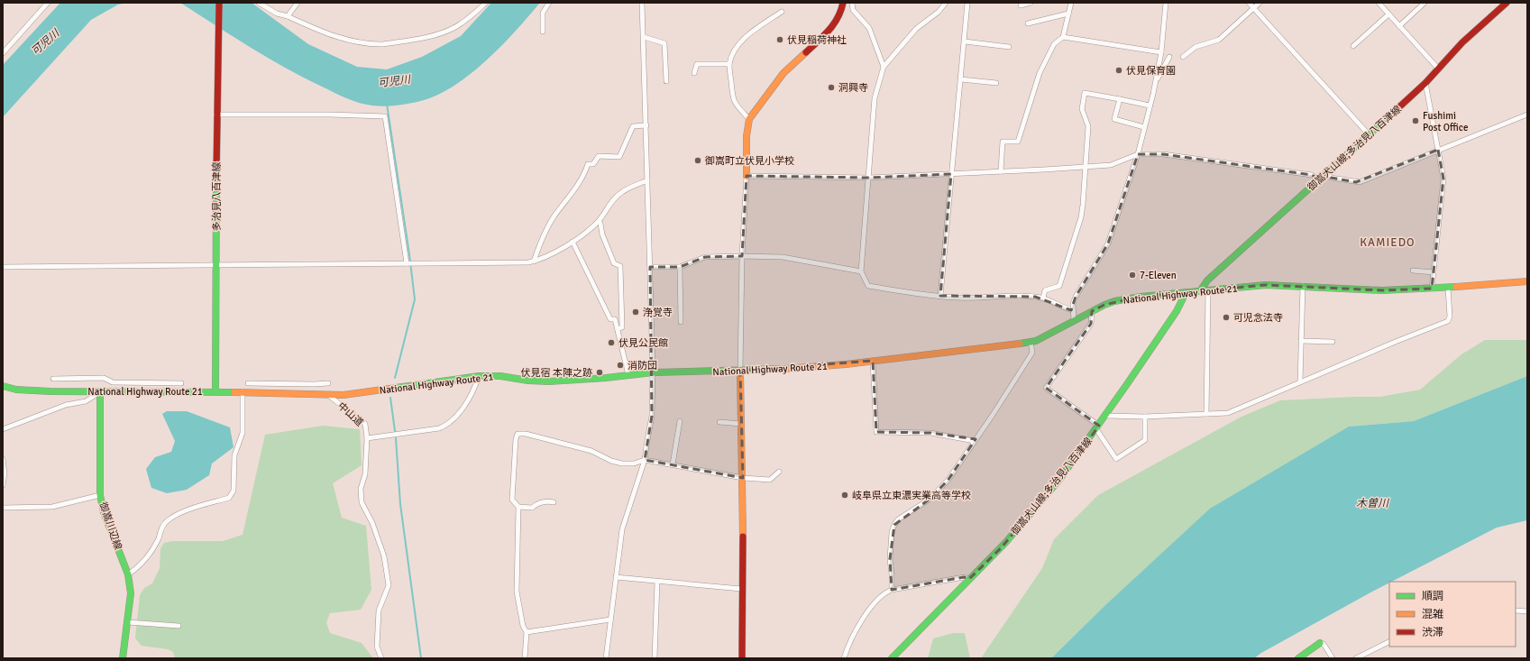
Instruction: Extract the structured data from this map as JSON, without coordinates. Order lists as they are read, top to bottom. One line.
{"streets":{"main road":["御嵩犬山線;多治見八百津線","多治見八百津線","National Highway Route 21","御嵩川辺線"],"street":["中山道"]},"crossings":[["御嵩犬山線;多治見八百津線","National Highway Route 21"],["多治見八百津線","National Highway Route 21"],["National Highway Route 21","中山道"],["National Highway Route 21","御嵩川辺線"]],"districts":["KAMIEDO"],"water":["可児川","木曽川"],"places":["伏見稲荷神社","伏見保育園","洞興寺","Fushimi Post Office","御嵩町立伏見小学校","7-Eleven","浄覚寺","可児念法寺","伏見公民館","消防団","伏見宿 本陣之跡","岐阜県立東濃実業高等学校"],"legend":["順調","混雑","渋滞"]}
